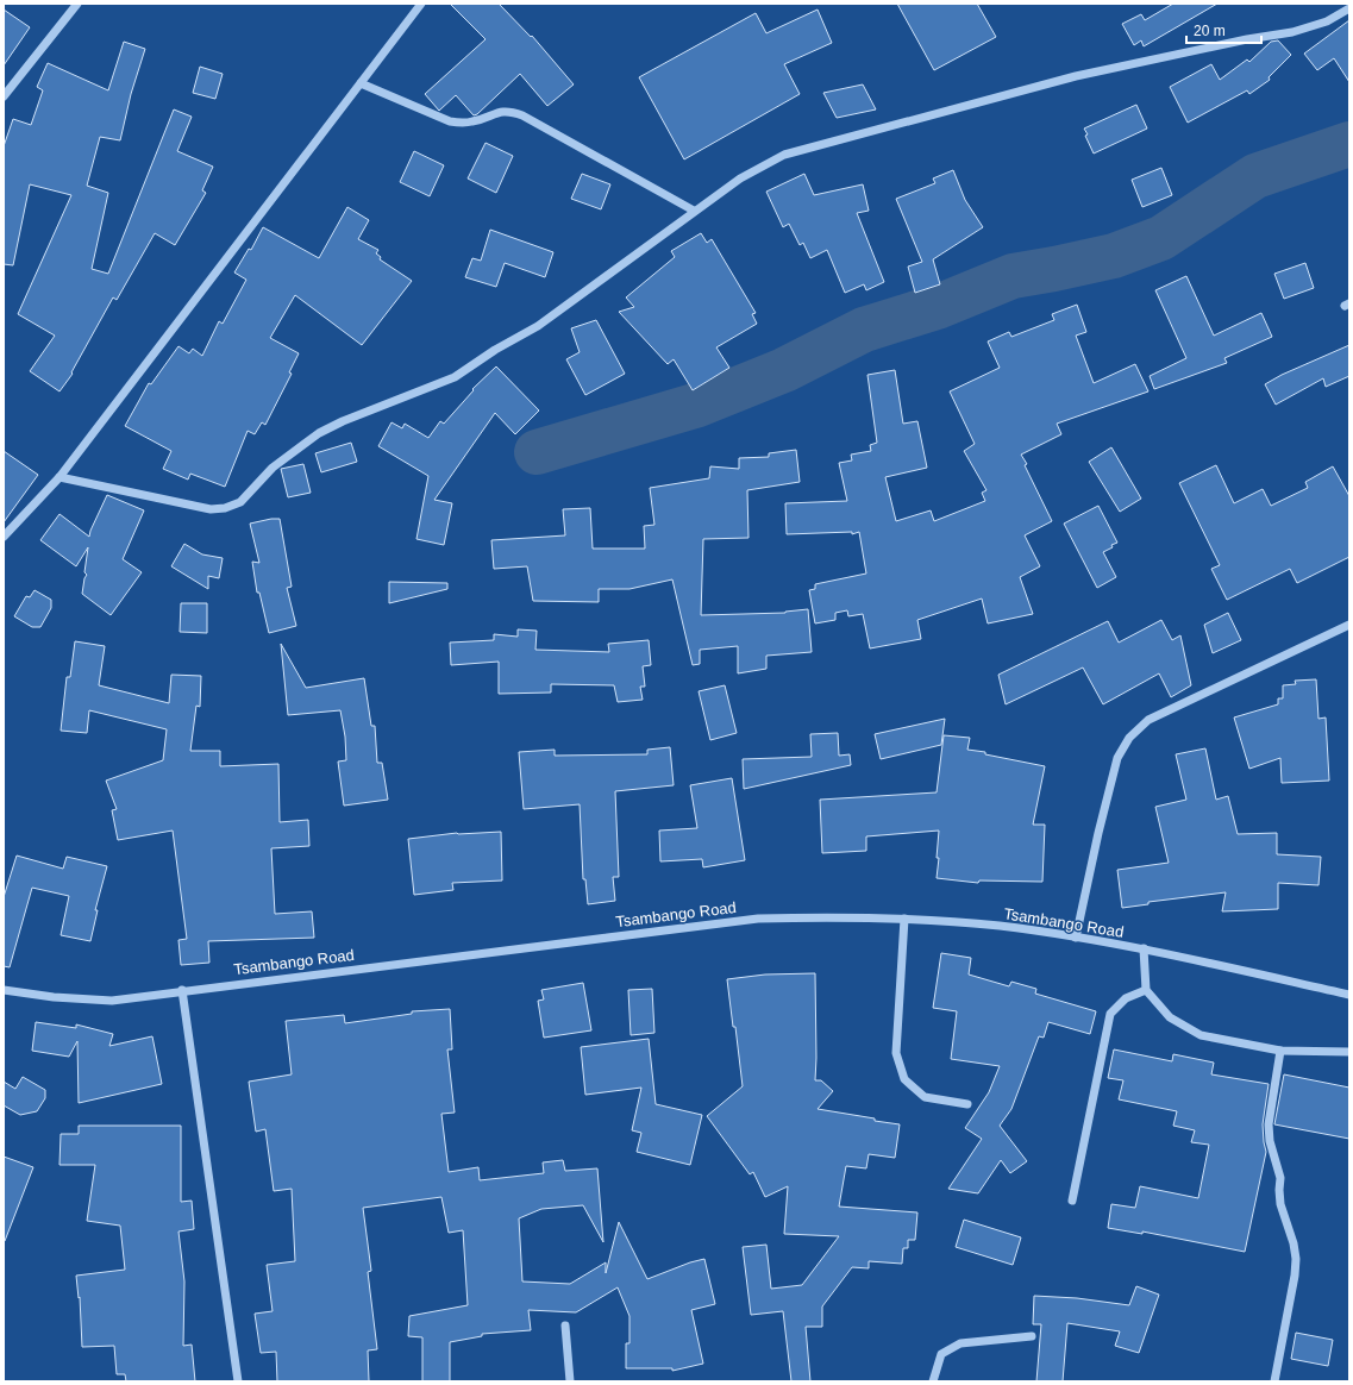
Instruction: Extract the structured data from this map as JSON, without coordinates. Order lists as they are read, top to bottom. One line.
{"streets":{"street":["Tsambango Road"]},"scale_bar":"20 m"}
